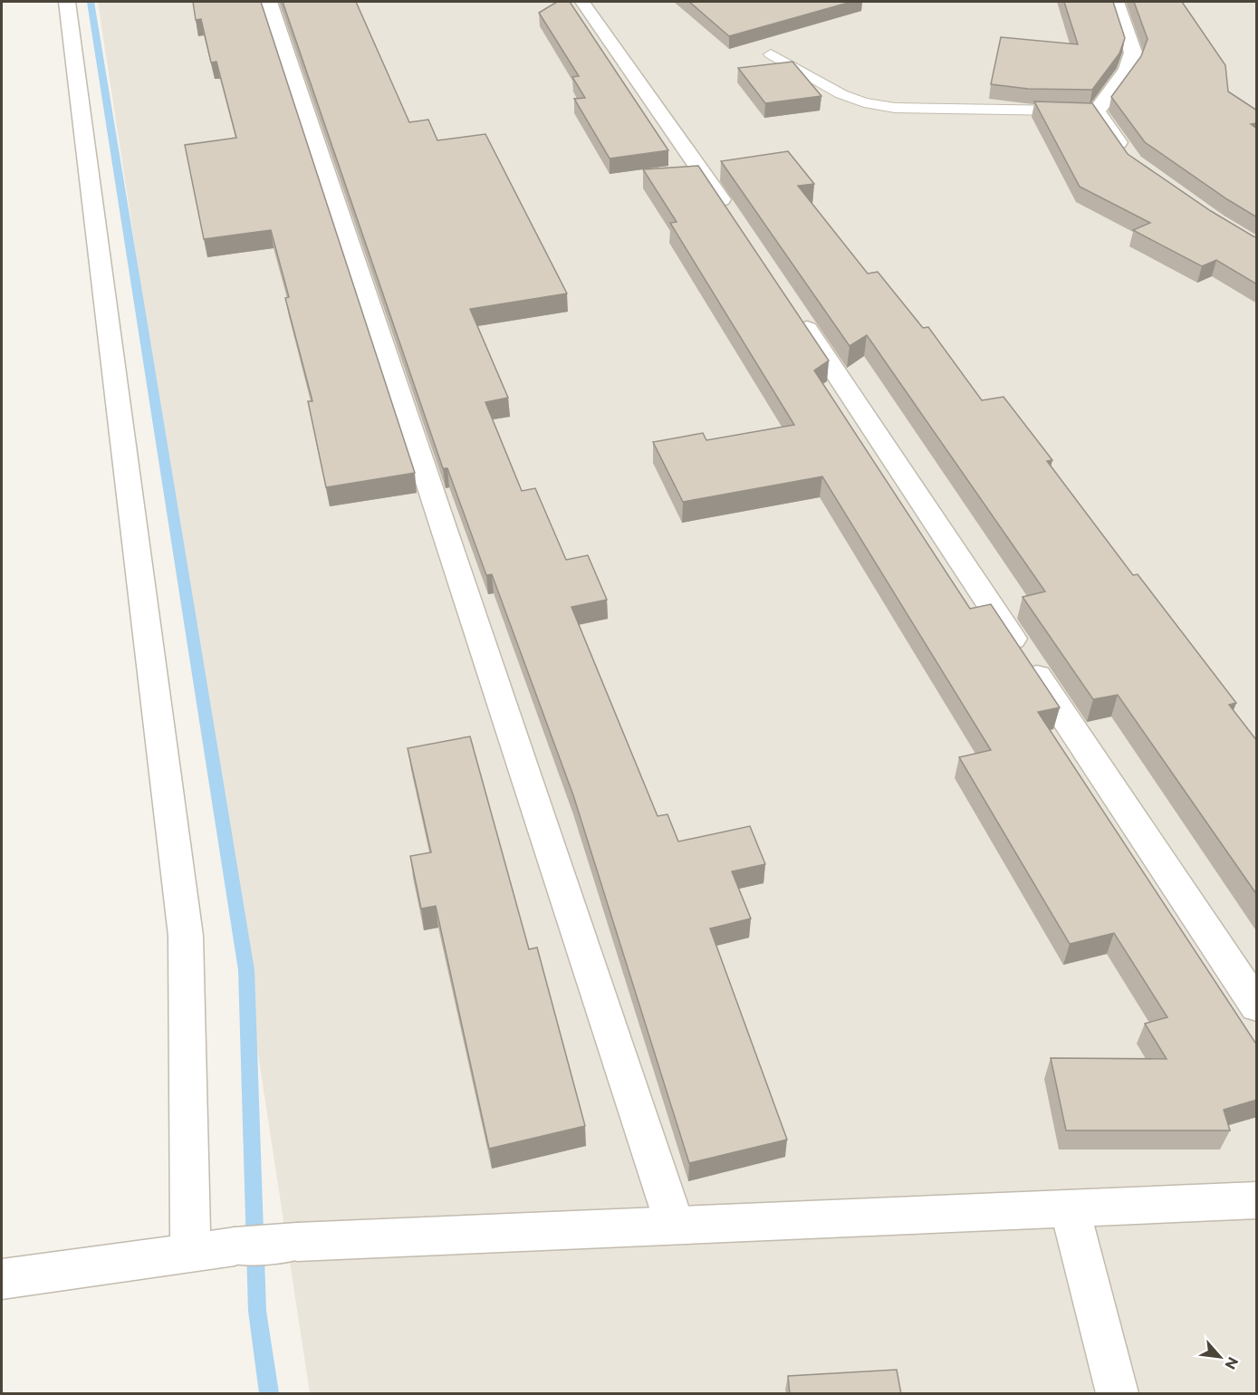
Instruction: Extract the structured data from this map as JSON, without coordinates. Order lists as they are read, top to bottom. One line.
{"north":"bottom right"}
